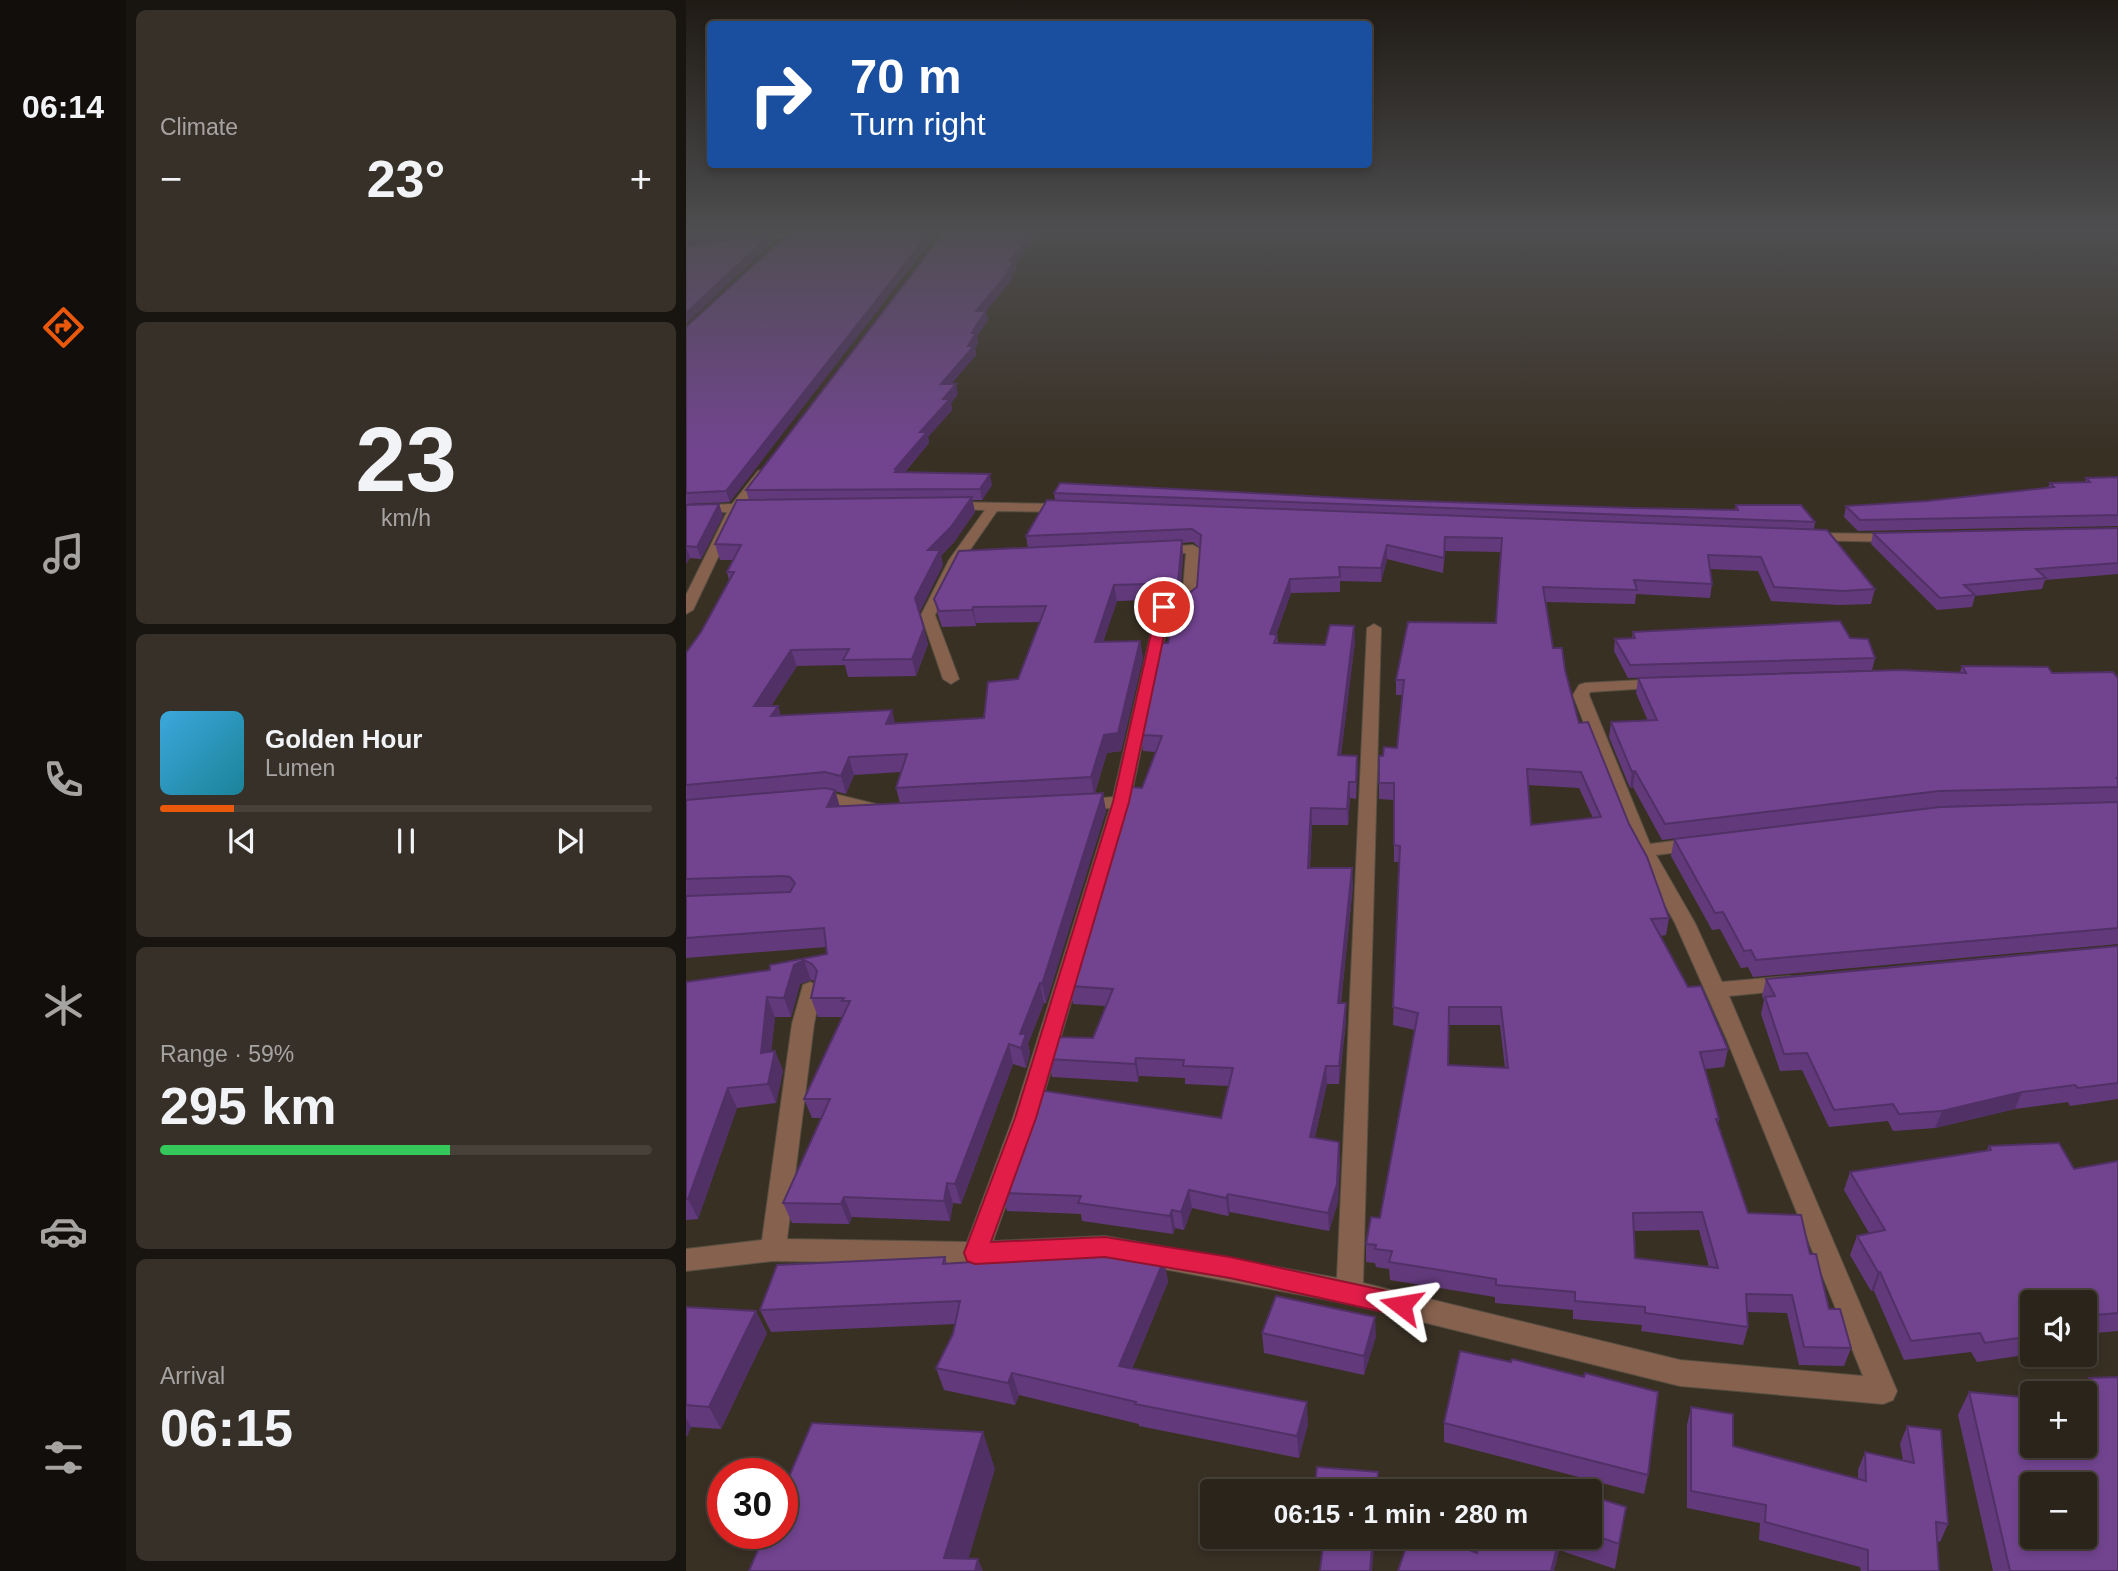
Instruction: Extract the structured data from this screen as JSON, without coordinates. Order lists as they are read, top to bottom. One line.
{"page":{"tabs":"06:14","tile":["Climate",["23","km/h"],["Range · 59%","295 km"],["Arrival","06:15"]],"turn":["70 m","Turn right"],"heat":["−","23°","+"],"song":["Golden Hour","Lumen"],"map_buttons":["+","−"],"limit":"30","trip":"06:15 · 1 min · 280 m"}}
